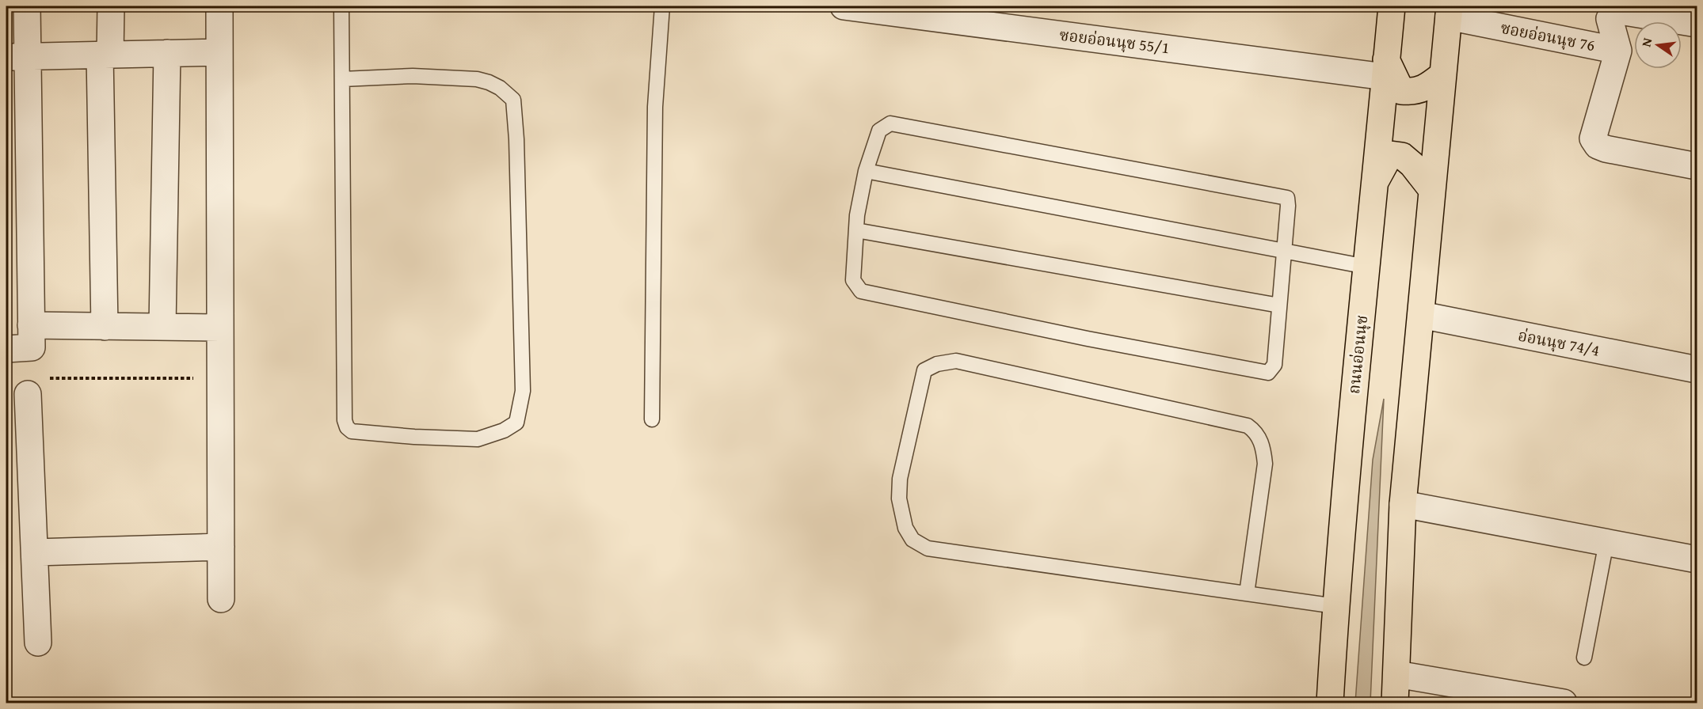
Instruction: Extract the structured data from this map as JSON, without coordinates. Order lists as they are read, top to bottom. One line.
{"streets":{"main road":["ถนนอ่อนนุช"],"street":["ซอยอ่อนนุช 76","ซอยอ่อนนุช 55/1","อ่อนนุช 74/4"]},"crossings":[["ซอยอ่อนนุช 55/1","ถนนอ่อนนุช"]],"north":"left"}
